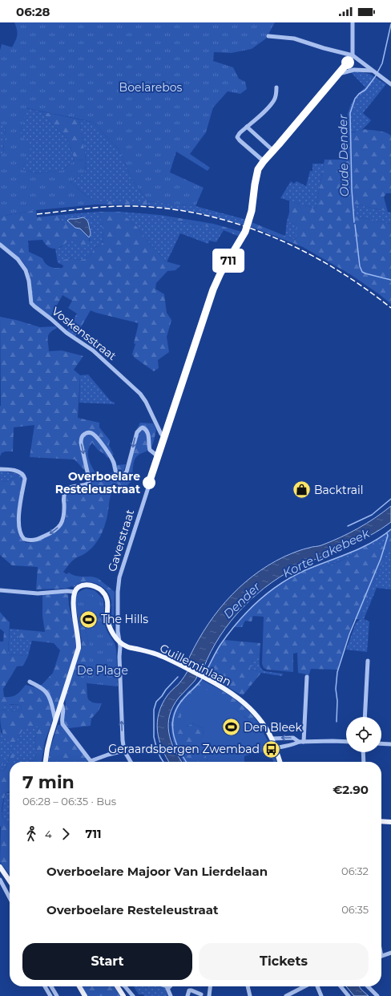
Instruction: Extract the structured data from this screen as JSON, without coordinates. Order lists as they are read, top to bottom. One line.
{"streets":{"main road":["Guilleminlaan"],"street":["Voskensstraat","Gaverstraat"]},"crossings":[["Voskensstraat","Gaverstraat"],["Gaverstraat","Guilleminlaan"]],"water":["Oude Dender","Korte Lakebeek","Dender"],"parks":["Boelarebos","De Plage"],"places":{"other":["Overboelare Resteleustraat"],"shop":["Backtrail"],"sports":["The Hills","Den Bleek"],"bus stop":["Geraardsbergen Zwembad"]},"lines":["bus line 711"],"page":{"status":"06:28","on_map":"711","heading":["7 min","06:28 – 06:35 · Bus","€2.90"],"legs":["4","711"],"list":[{"name":"Overboelare Majoor Van Lierdelaan","value":"06:32"},{"name":"Overboelare Resteleustraat","value":"06:35"}],"buttons":["Start","Tickets"]}}
